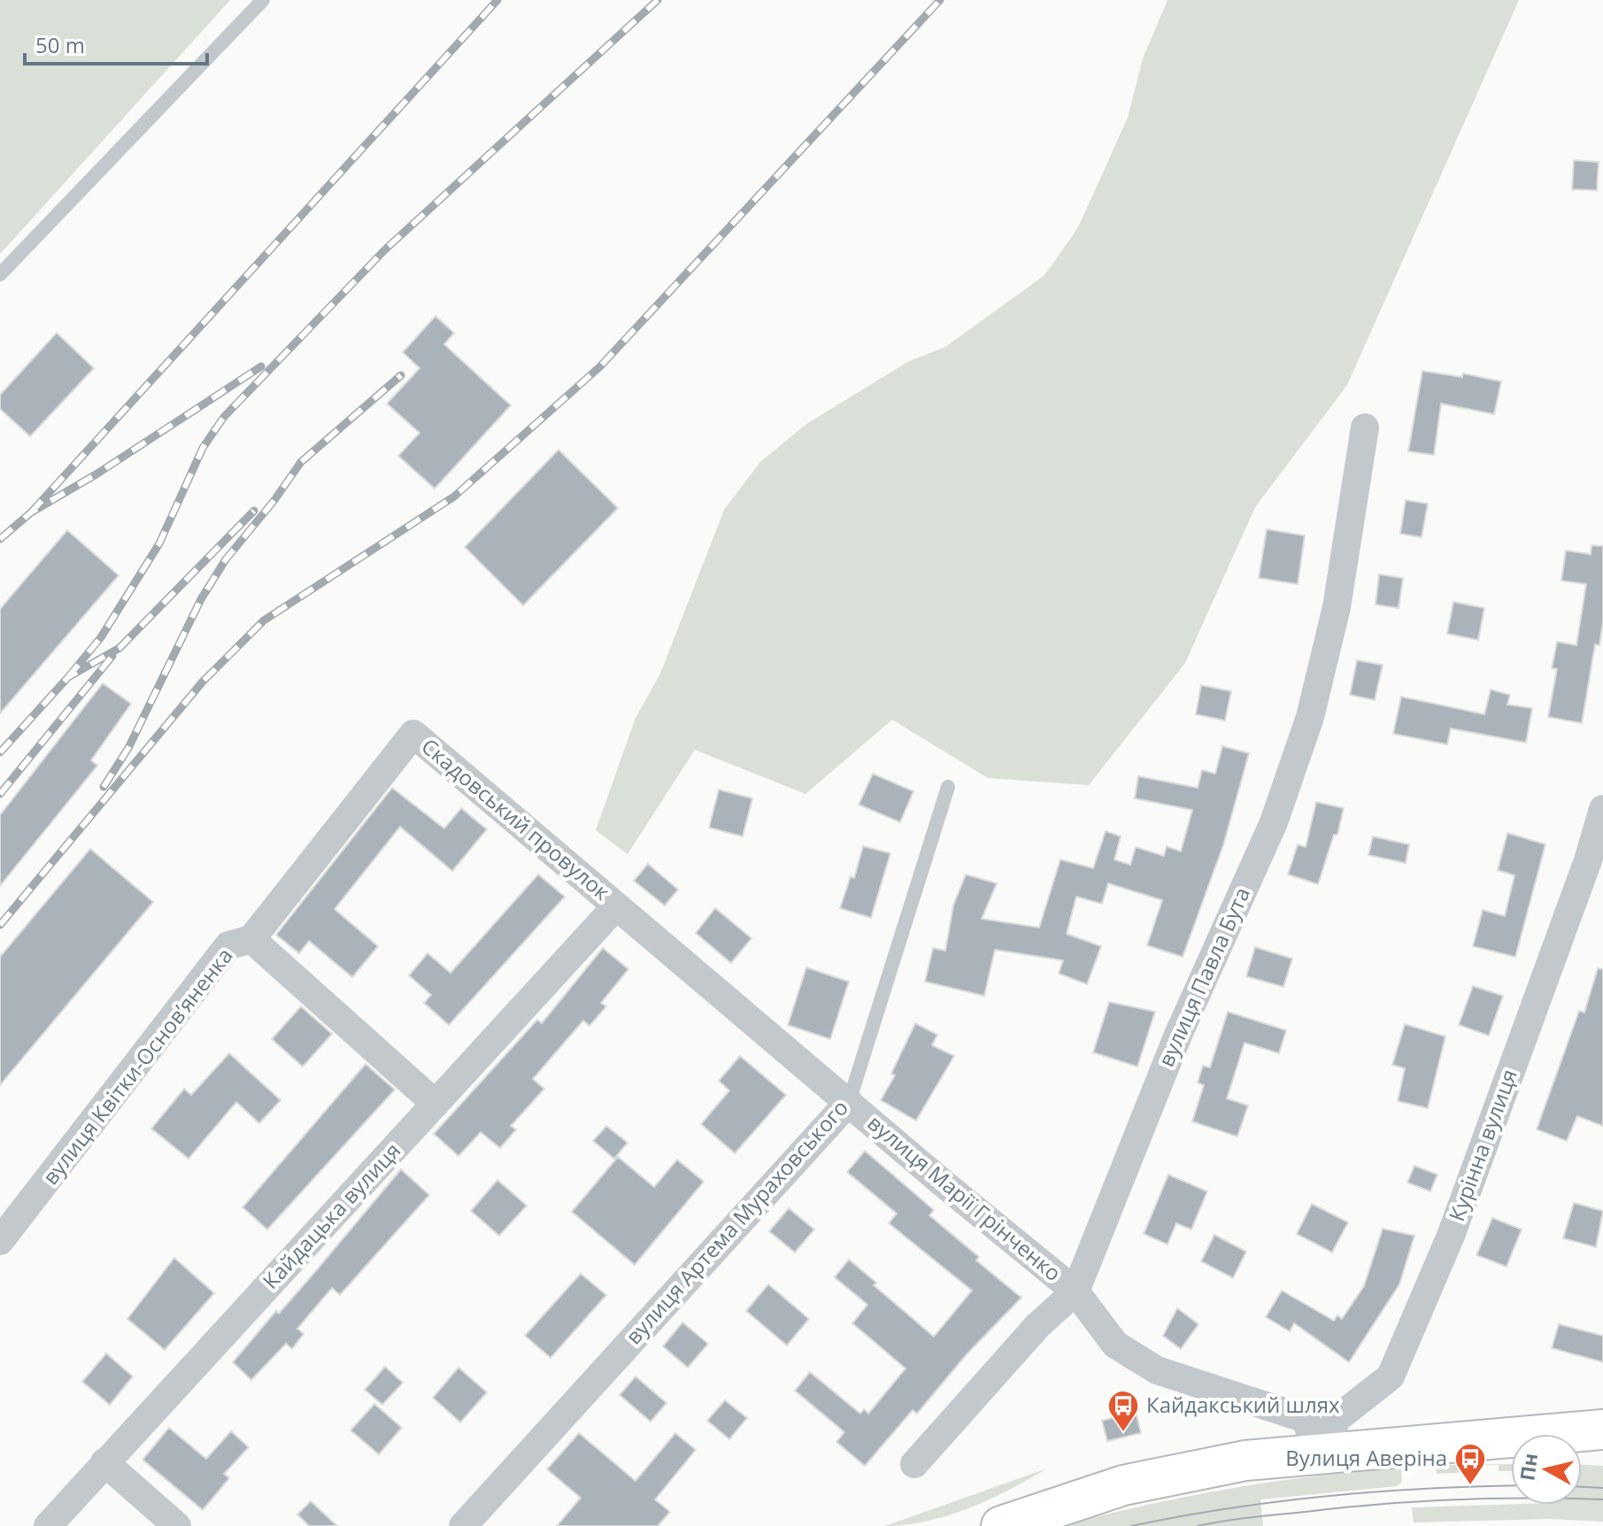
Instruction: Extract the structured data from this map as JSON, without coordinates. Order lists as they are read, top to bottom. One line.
{"streets":{"street":["Скадовський провулок","вулиця Павла Бута","вулиця Квітки-Основʼяненка","Курінна вулиця","вулиця Марії Грінченко","Кайдацька вулиця","вулиця Артема Мураховського"]},"crossings":[["Скадовський провулок","вулиця Квітки-Основʼяненка"],["Скадовський провулок","вулиця Марії Грінченко"],["Скадовський провулок","Кайдацька вулиця"],["вулиця Павла Бута","вулиця Марії Грінченко"],["Курінна вулиця","вулиця Марії Грінченко"],["вулиця Марії Грінченко","Кайдацька вулиця"],["вулиця Марії Грінченко","вулиця Артема Мураховського"]],"places":{"bus stop":["Кайдакський шлях","Вулиця Аверіна"]},"scale_bar":"50 m","north":"left"}
